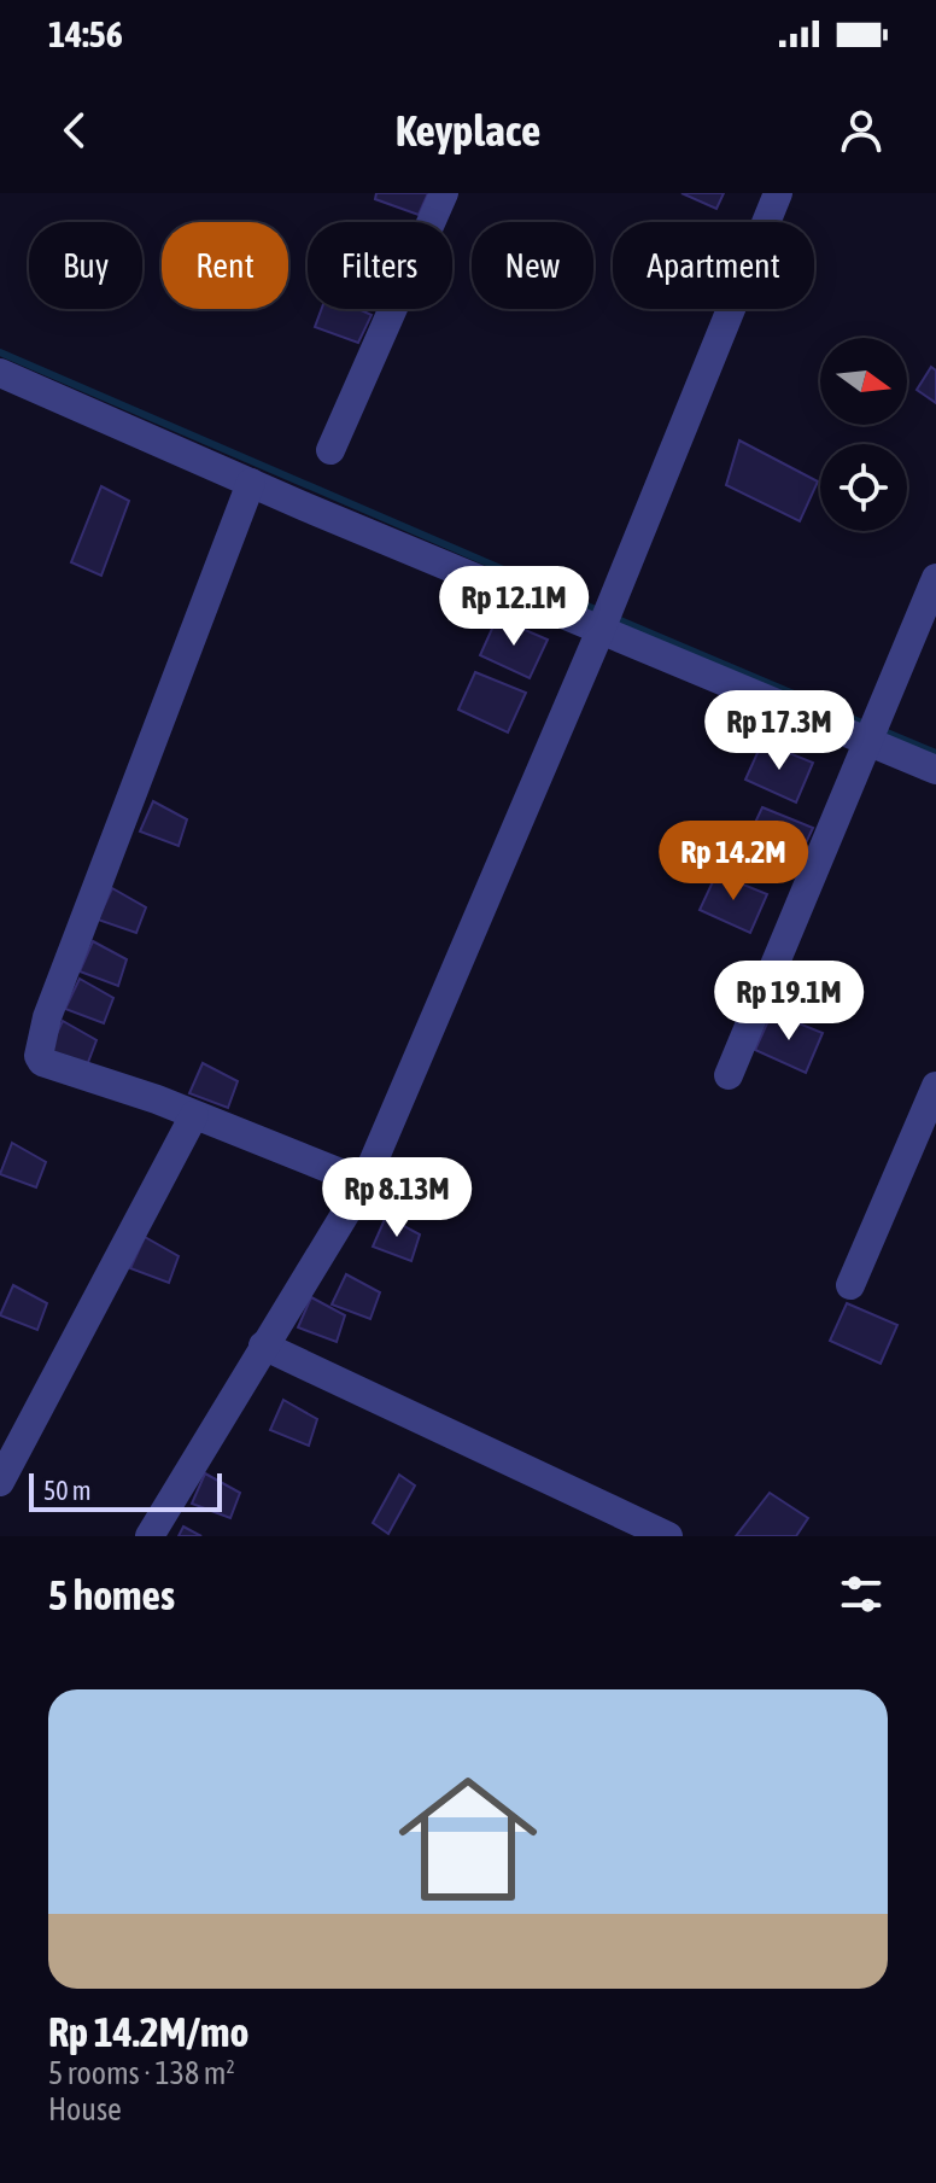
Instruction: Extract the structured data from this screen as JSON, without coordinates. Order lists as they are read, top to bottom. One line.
{"scale_bar":"50 m","north":"right","page":{"status":"14:56","header":"Keyplace","chip":["Buy","Rent","Filters","New","Apartment"],"price":["Rp 12.1M","Rp 17.3M","Rp 14.2M","Rp 19.1M","Rp 8.13M"],"scale":"50 m","heading":"5 homes","list":[{"name":"Rp 14.2M/mo","note":"5 rooms · 138 m² · House"}]}}
